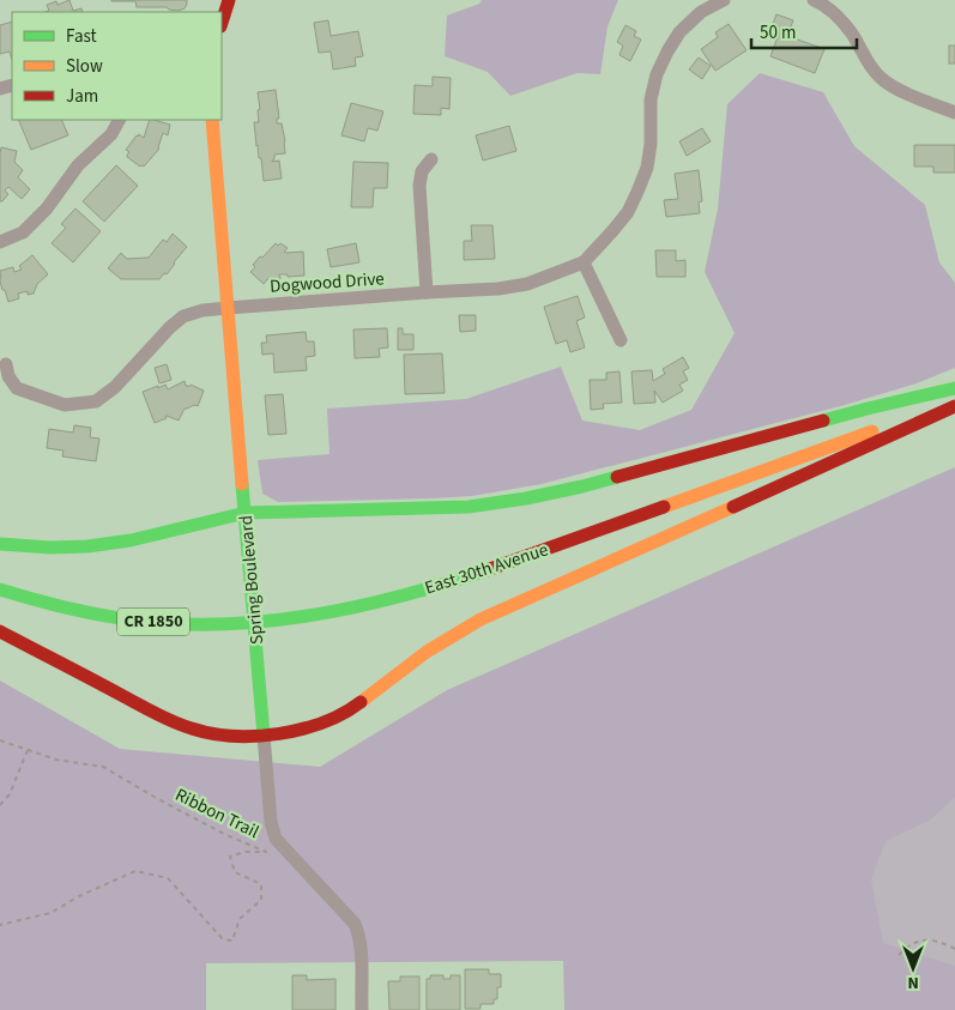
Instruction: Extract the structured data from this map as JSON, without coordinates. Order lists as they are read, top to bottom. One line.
{"streets":{"main road":["East 30th Avenue","Spring Boulevard","CR 1850"],"street":["Dogwood Drive"],"path":["Ribbon Trail"]},"crossings":[["Dogwood Drive","Spring Boulevard"]],"legend":["Fast","Slow","Jam"],"scale_bar":"50 m","north":"bottom"}
